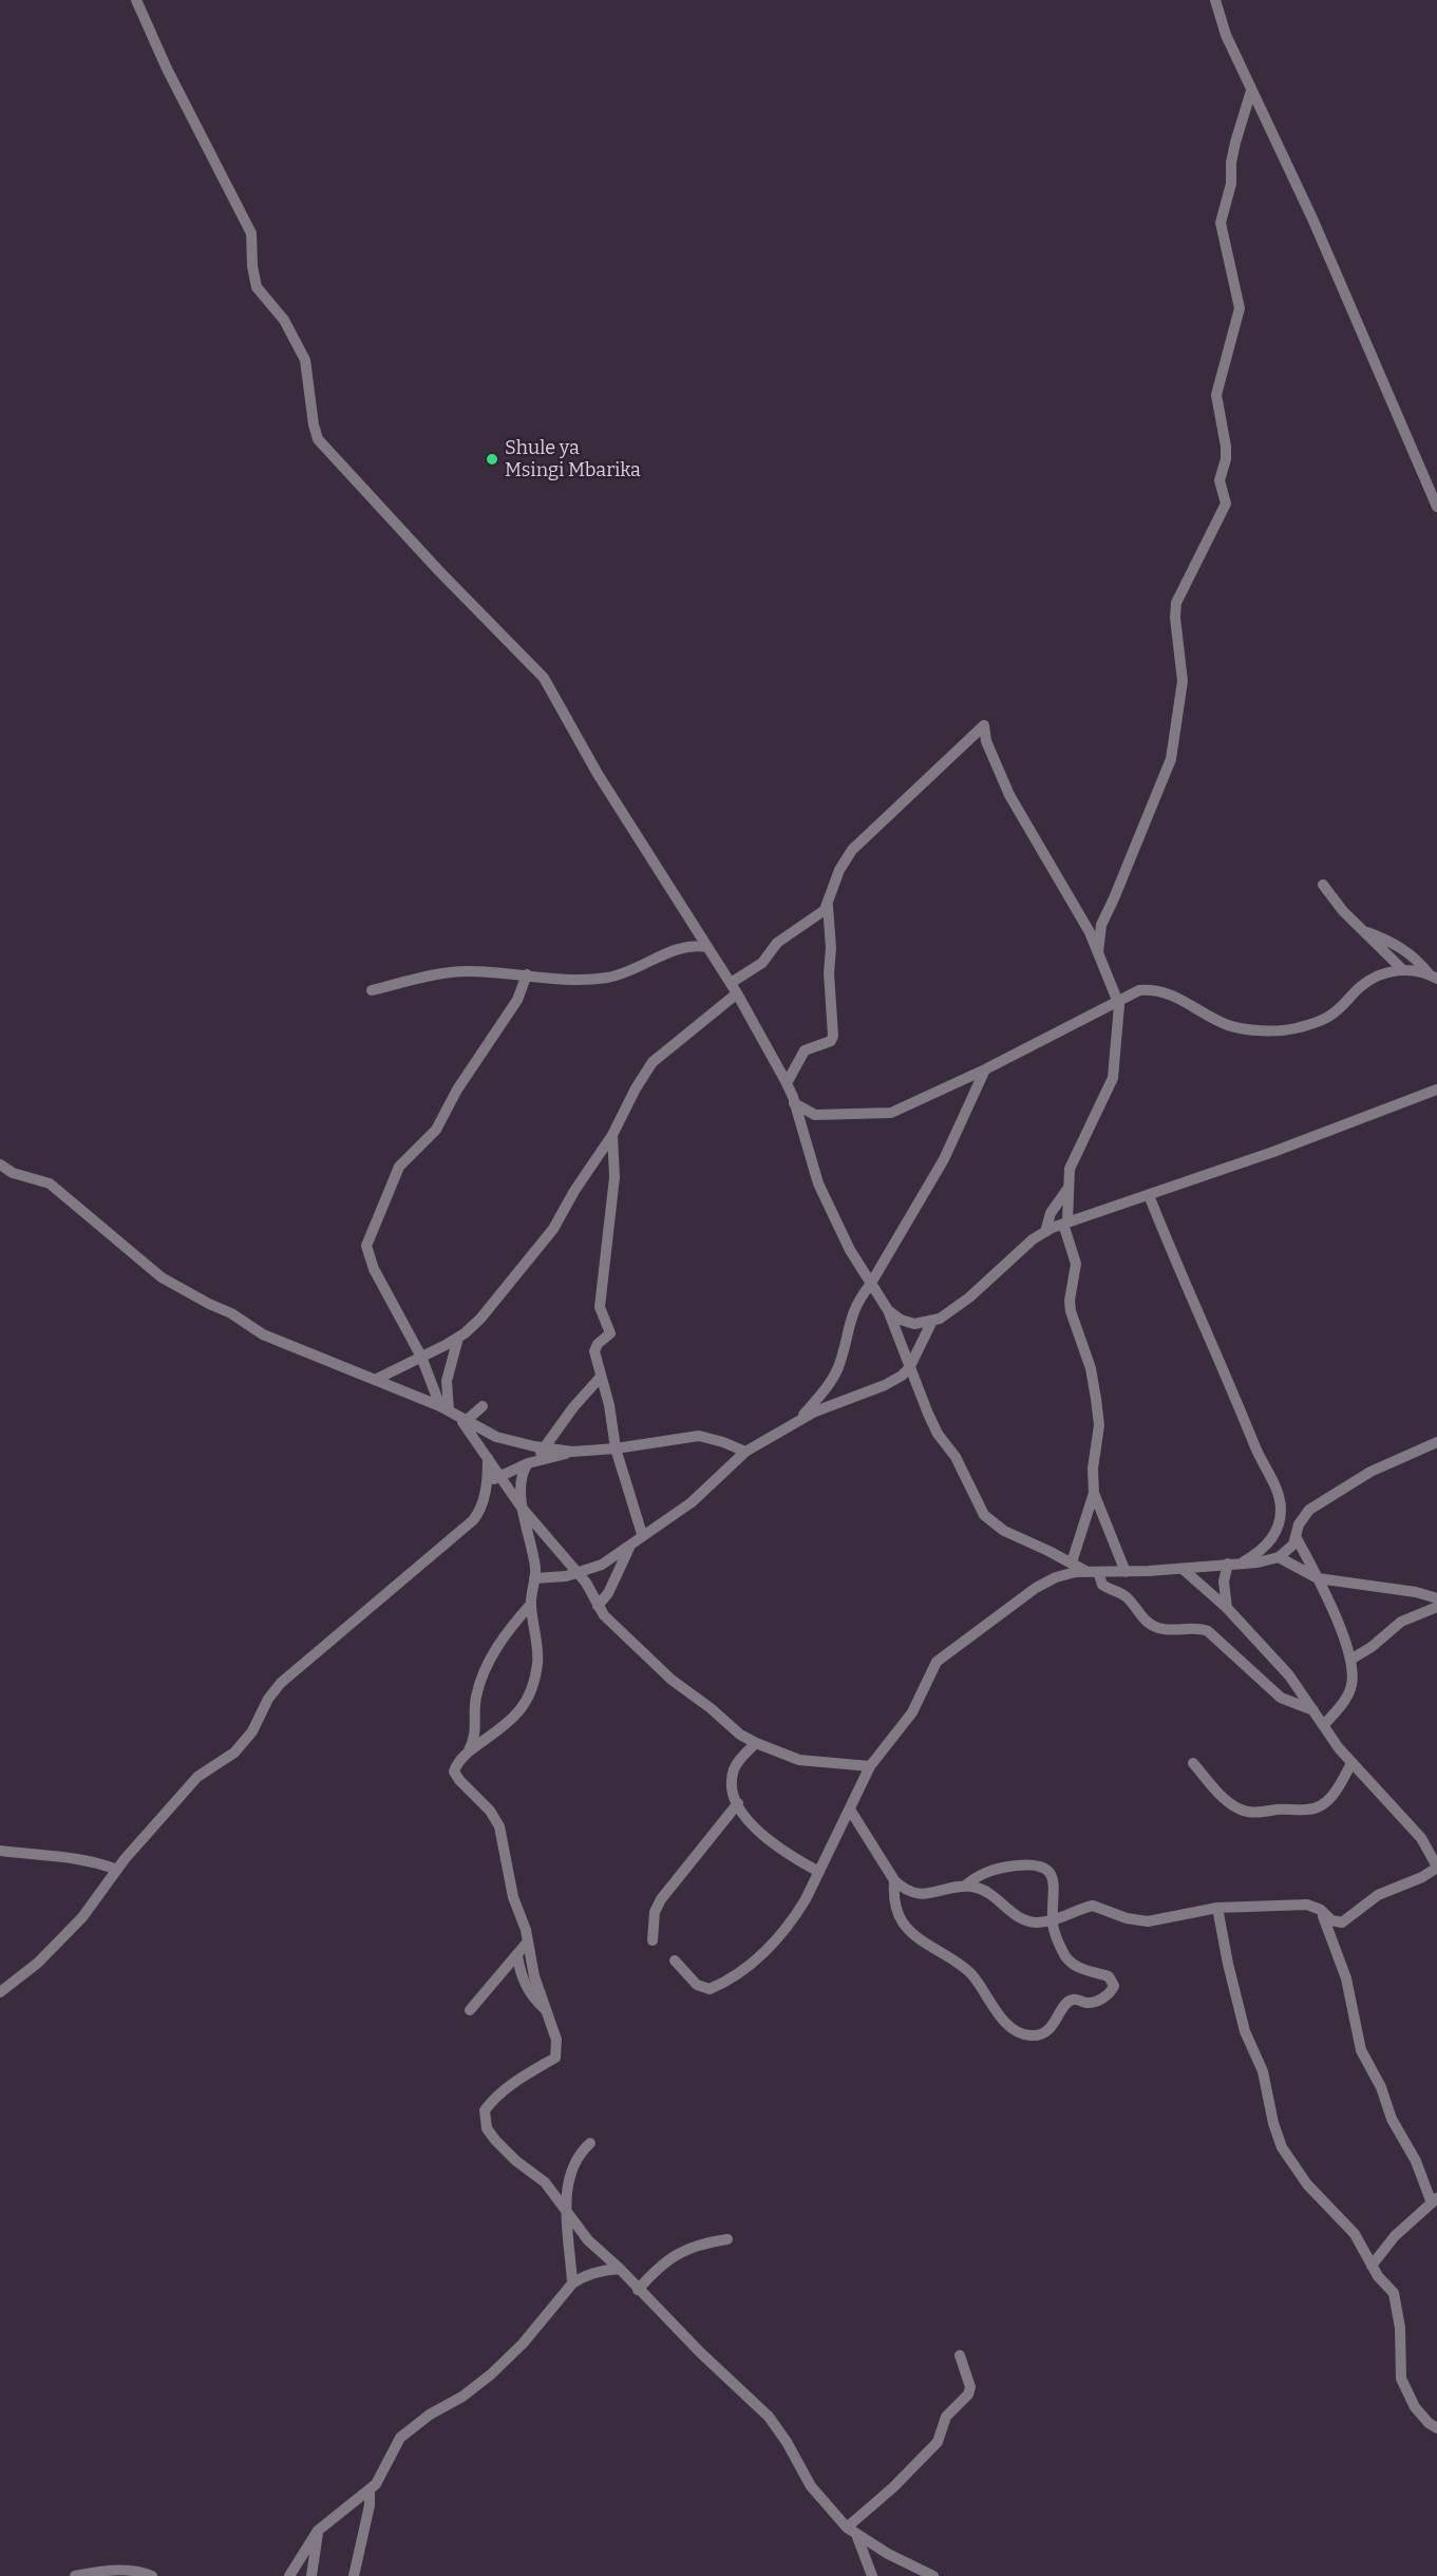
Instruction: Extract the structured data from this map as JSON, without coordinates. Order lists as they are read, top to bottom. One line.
{"places":["Shule ya Msingi Mbarika"]}
